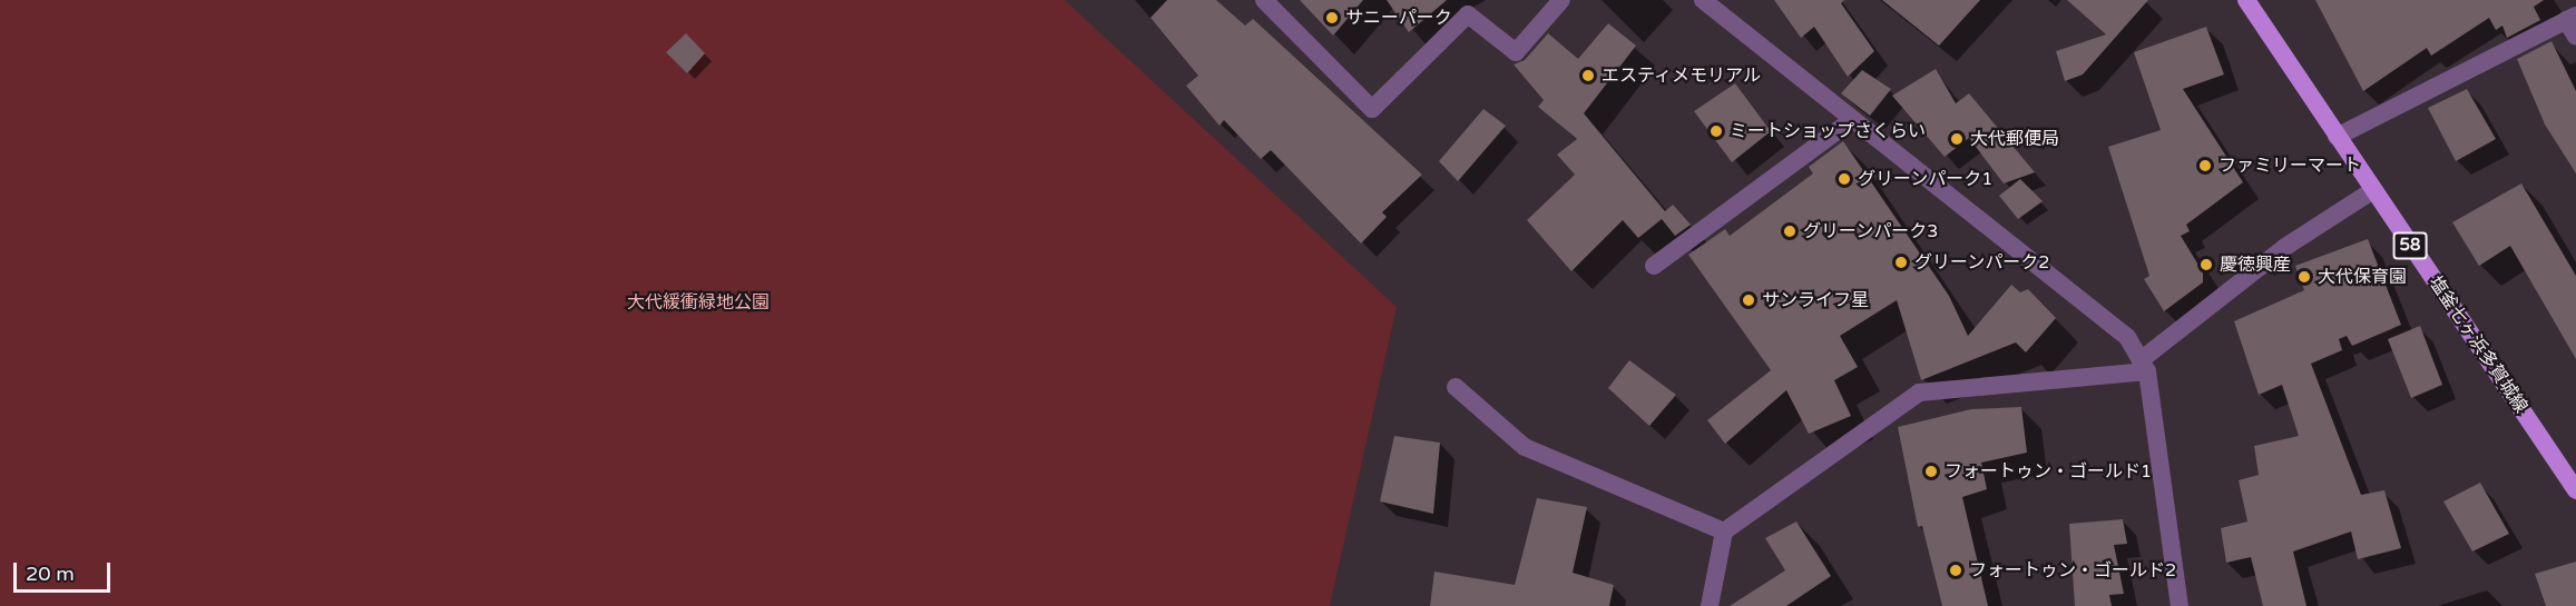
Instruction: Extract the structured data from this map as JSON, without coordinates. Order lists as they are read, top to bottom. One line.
{"streets":{"main road":["58","塩釜七ヶ浜多賀城線"]},"parks":["大代緩衝緑地公園"],"places":["サニーパーク","エスティメモリアル","ミートショップさくらい","大代郵便局","ファミリーマート","グリーンパーク1","グリーンパーク3","グリーンパーク2","慶徳興産","大代保育園","サンライフ星","フォートゥン・ゴールド1","フォートゥン・ゴールド2"],"scale_bar":"20 m"}
